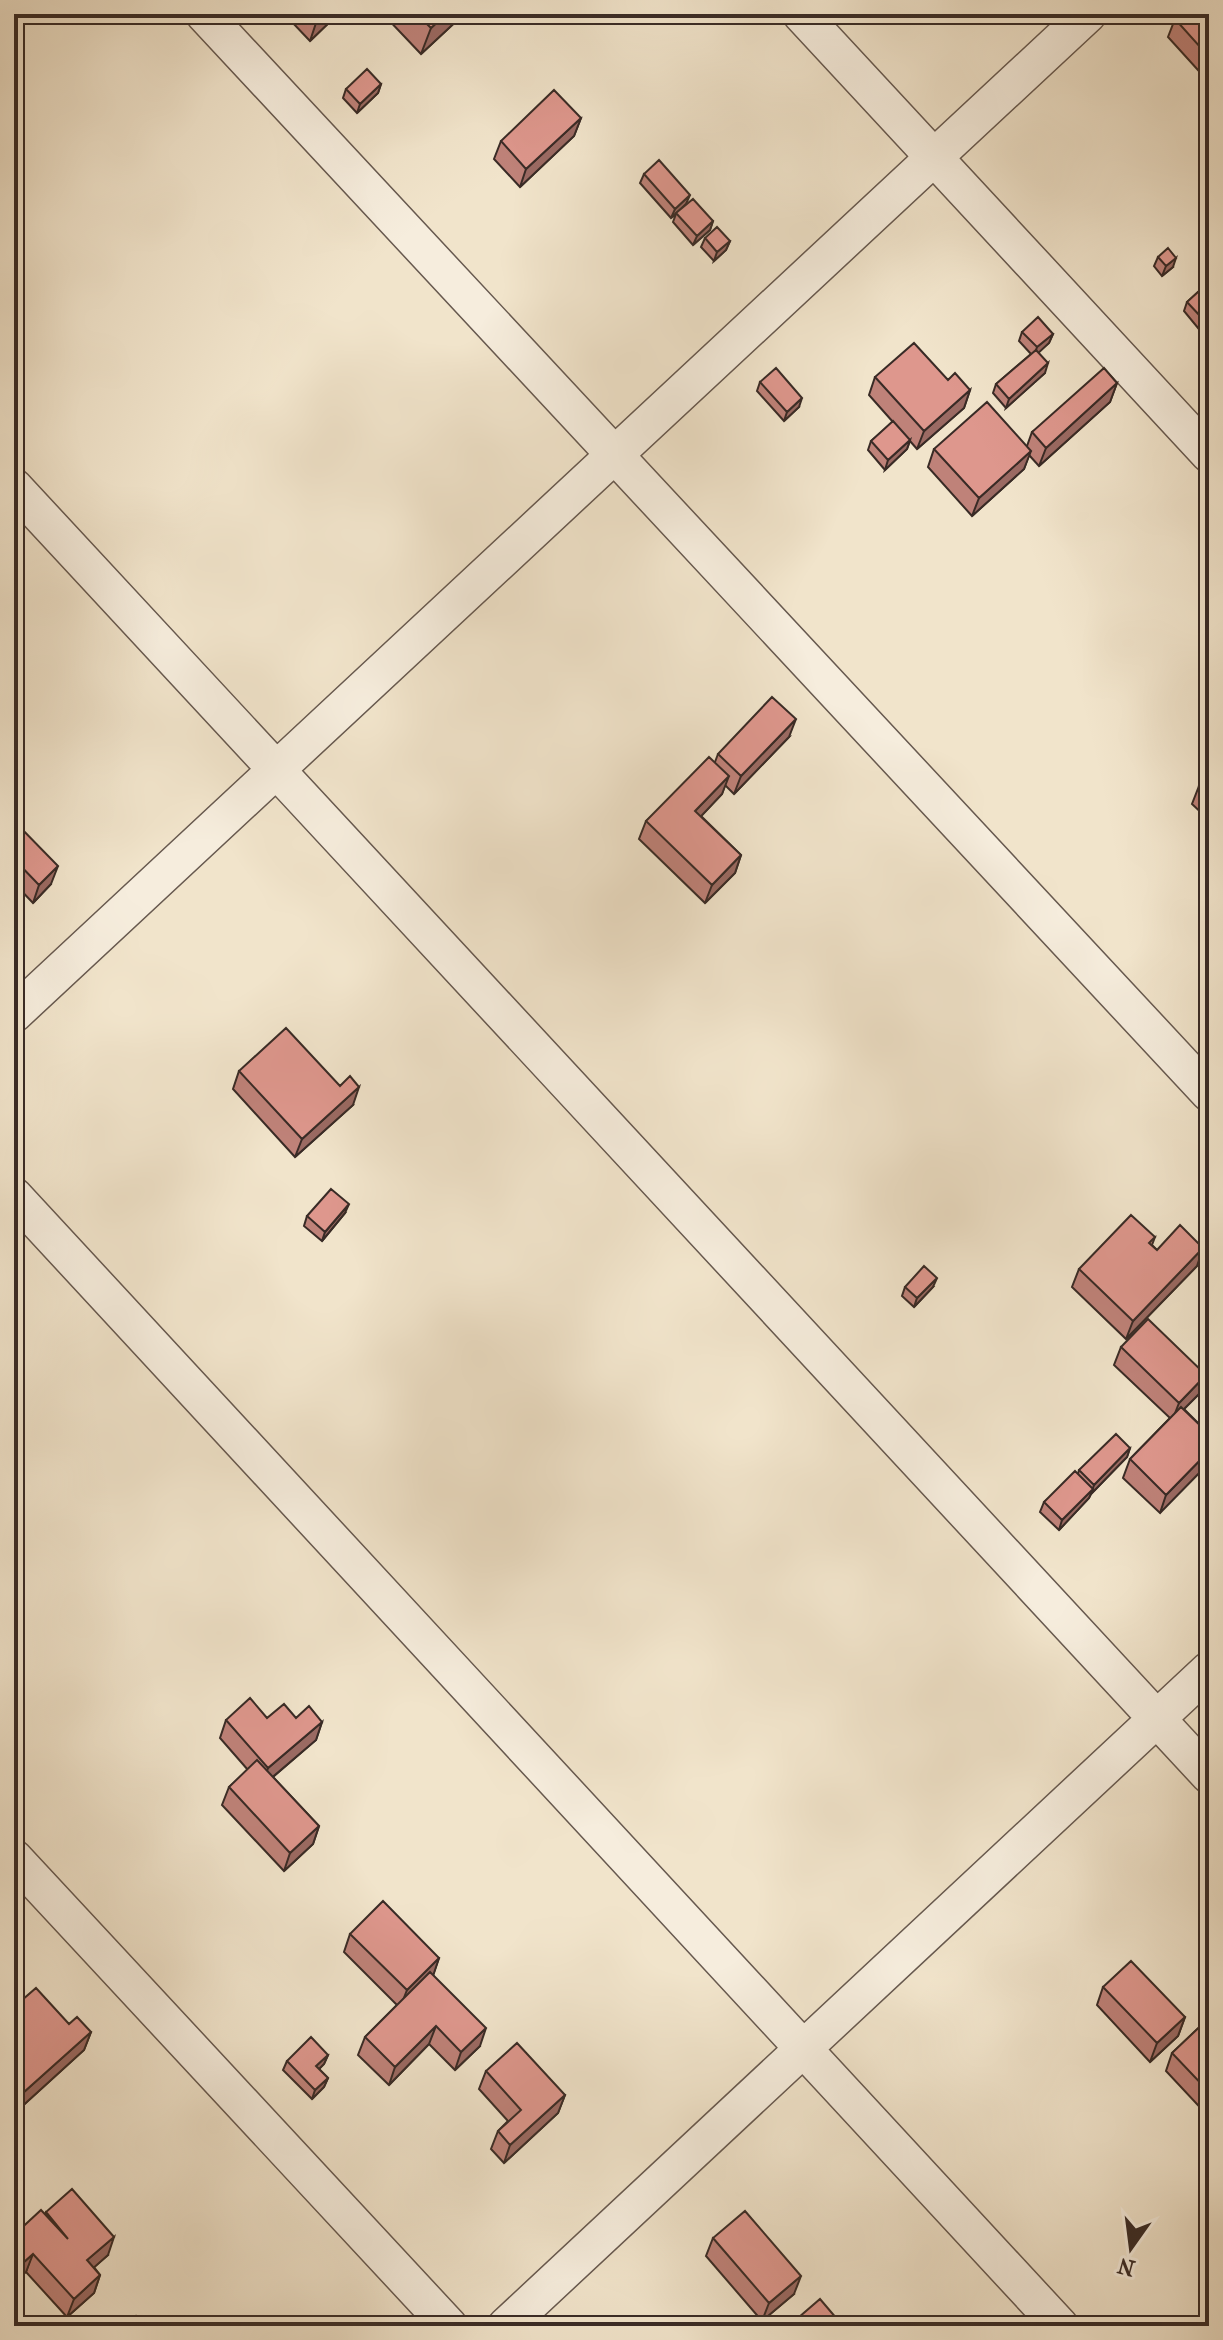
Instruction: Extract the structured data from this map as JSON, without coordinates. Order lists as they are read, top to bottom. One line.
{"north":"bottom"}
